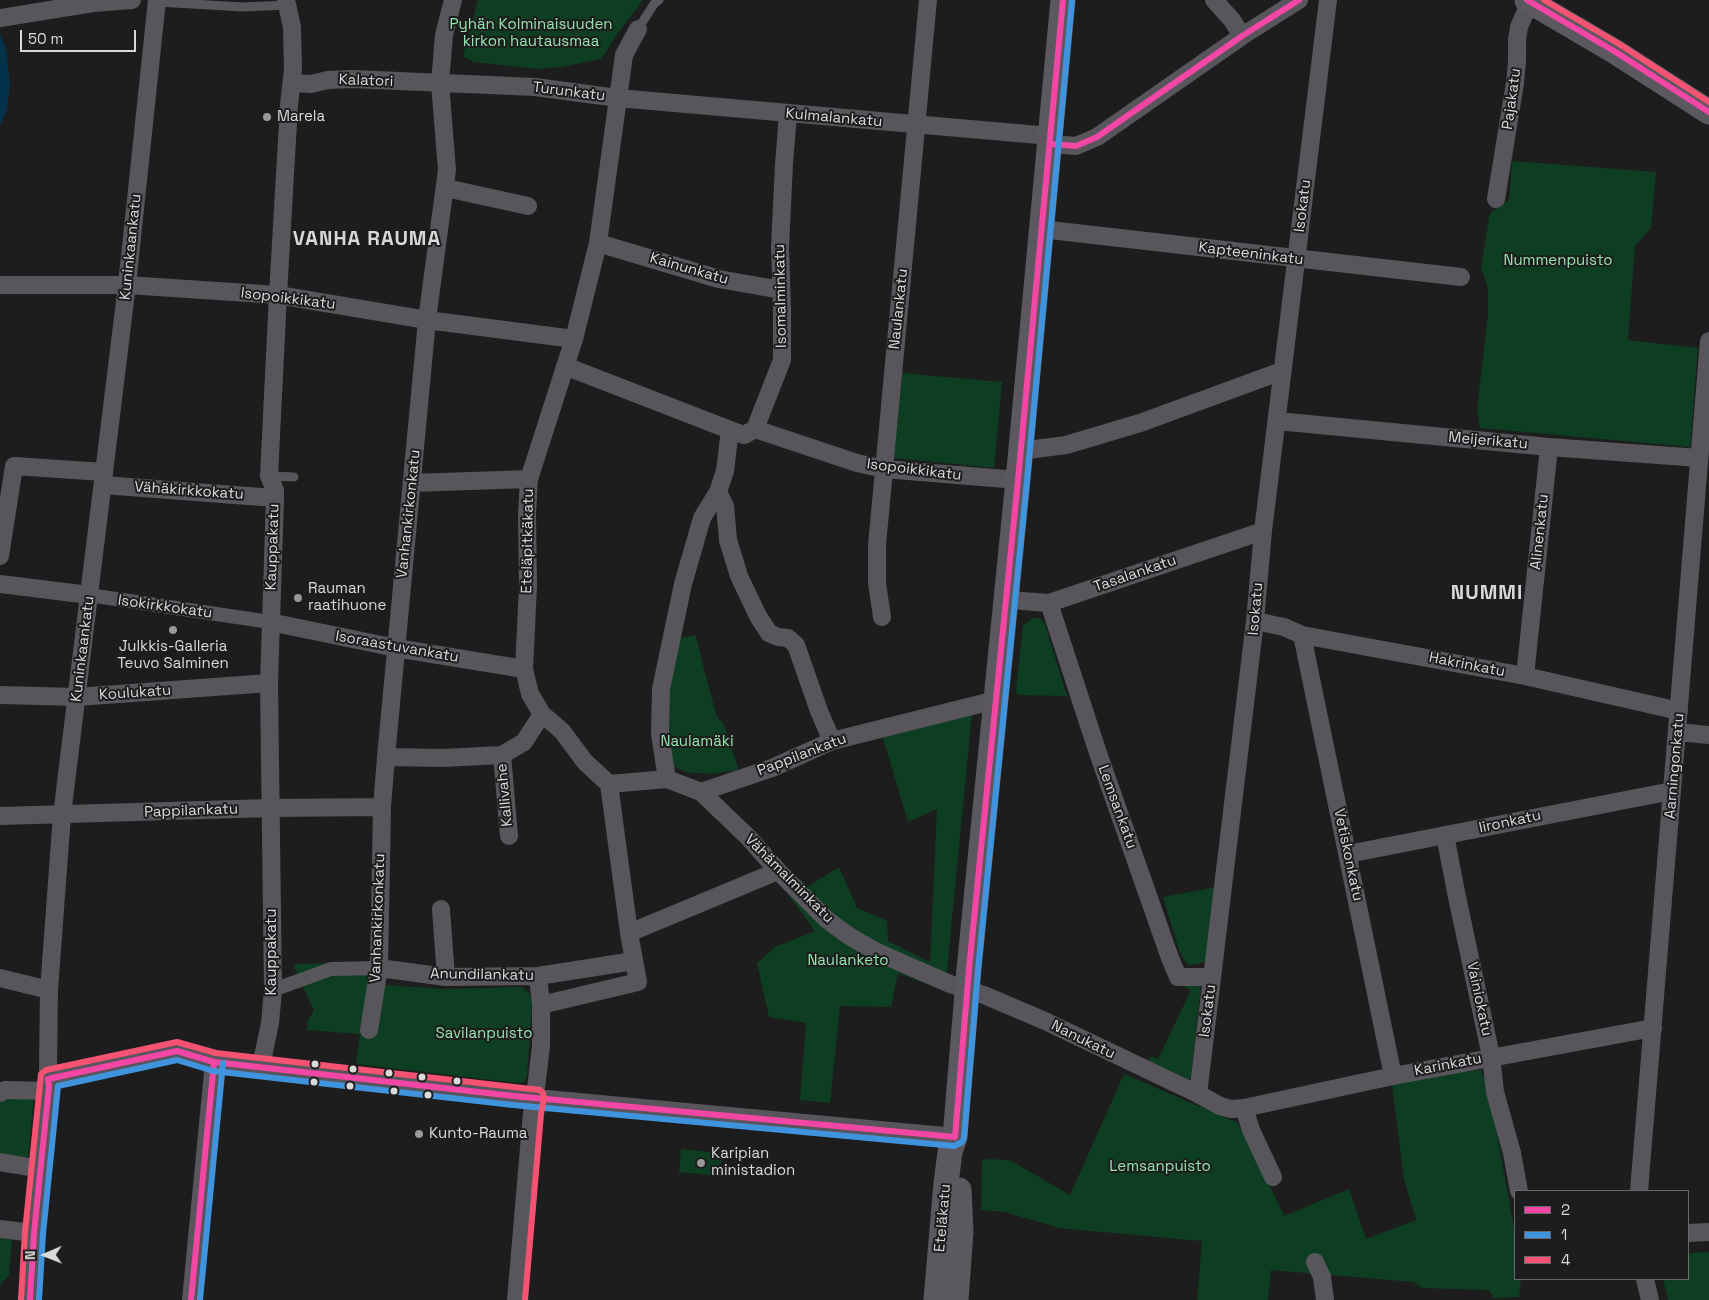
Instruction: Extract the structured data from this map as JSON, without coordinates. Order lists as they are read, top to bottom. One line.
{"streets":{"main road":["Eteläkatu"],"street":["Kalatori","Turunkatu","Pajakatu","Kulmalankatu","Isokatu","Kuninkaankatu","Kapteeninkatu","Kainunkatu","Isomalminkatu","Isopoikkikatu","Naulankatu","Meijerikatu","Vähäkirkkokatu","Vanhankirkonkatu","Alinenkatu","Eteläpitkäkatu","Kauppakatu","Tasalankatu","Isokirkkokatu","Isoraastuvankatu","Hakrinkatu","Koulukatu","Pappilankatu","Aarningonkatu","Kallivahe","Lemsankatu","Iironkatu","Vetiskonkatu","Vähämalminkatu","Anundilankatu","Vainiokatu","Nanukatu","Karinkatu"]},"crossings":[["Kalatori","Turunkatu"],["Kalatori","Vanhankirkonkatu"],["Kalatori","Kauppakatu"],["Turunkatu","Kulmalankatu"],["Turunkatu","Vanhankirkonkatu"],["Turunkatu","Eteläpitkäkatu"],["Kulmalankatu","Isomalminkatu"],["Kulmalankatu","Naulankatu"],["Kulmalankatu","Eteläpitkäkatu"],["Kulmalankatu","Eteläkatu"],["Isokatu","Kapteeninkatu"],["Isokatu","Meijerikatu"],["Isokatu","Tasalankatu"],["Isokatu","Hakrinkatu"],["Isokatu","Lemsankatu"],["Isokatu","Nanukatu"],["Kuninkaankatu","Isopoikkikatu"],["Kuninkaankatu","Vähäkirkkokatu"],["Kuninkaankatu","Isokirkkokatu"],["Kuninkaankatu","Koulukatu"],["Kuninkaankatu","Pappilankatu"],["Kapteeninkatu","Eteläkatu"],["Kainunkatu","Isomalminkatu"],["Kainunkatu","Eteläpitkäkatu"],["Isomalminkatu","Isopoikkikatu"],["Isopoikkikatu","Naulankatu"],["Isopoikkikatu","Vanhankirkonkatu"],["Isopoikkikatu","Eteläpitkäkatu"],["Isopoikkikatu","Kauppakatu"],["Isopoikkikatu","Eteläkatu"],["Meijerikatu","Alinenkatu"],["Meijerikatu","Aarningonkatu"],["Vähäkirkkokatu","Kauppakatu"],["Vanhankirkonkatu","Isoraastuvankatu"],["Vanhankirkonkatu","Pappilankatu"],["Vanhankirkonkatu","Anundilankatu"],["Alinenkatu","Hakrinkatu"],["Eteläpitkäkatu","Isoraastuvankatu"],["Kauppakatu","Isokirkkokatu"],["Kauppakatu","Isoraastuvankatu"],["Kauppakatu","Koulukatu"],["Kauppakatu","Pappilankatu"],["Kauppakatu","Anundilankatu"],["Tasalankatu","Lemsankatu"],["Tasalankatu","Eteläkatu"],["Isokirkkokatu","Isoraastuvankatu"],["Hakrinkatu","Aarningonkatu"],["Hakrinkatu","Vetiskonkatu"],["Pappilankatu","Vähämalminkatu"],["Pappilankatu","Eteläkatu"],["Aarningonkatu","Iironkatu"],["Aarningonkatu","Karinkatu"],["Iironkatu","Vetiskonkatu"],["Iironkatu","Vainiokatu"],["Vetiskonkatu","Karinkatu"],["Vähämalminkatu","Nanukatu"],["Vähämalminkatu","Eteläkatu"],["Vainiokatu","Karinkatu"],["Nanukatu","Eteläkatu"]],"districts":["VANHA RAUMA","NUMMI"],"parks":["Pyhän Kolminaisuuden kirkon hautausmaa","Nummenpuisto","Naulamäki","Naulanketo","Savilanpuisto","Lemsanpuisto"],"places":["Marela","Rauman raatihuone","Julkkis-Galleria Teuvo Salminen","Kunto-Rauma","Karipian ministadion"],"lines":["transit line 2","transit line 4","transit line 1"],"legend":["2","1","4"],"scale_bar":"50 m","north":"left"}
